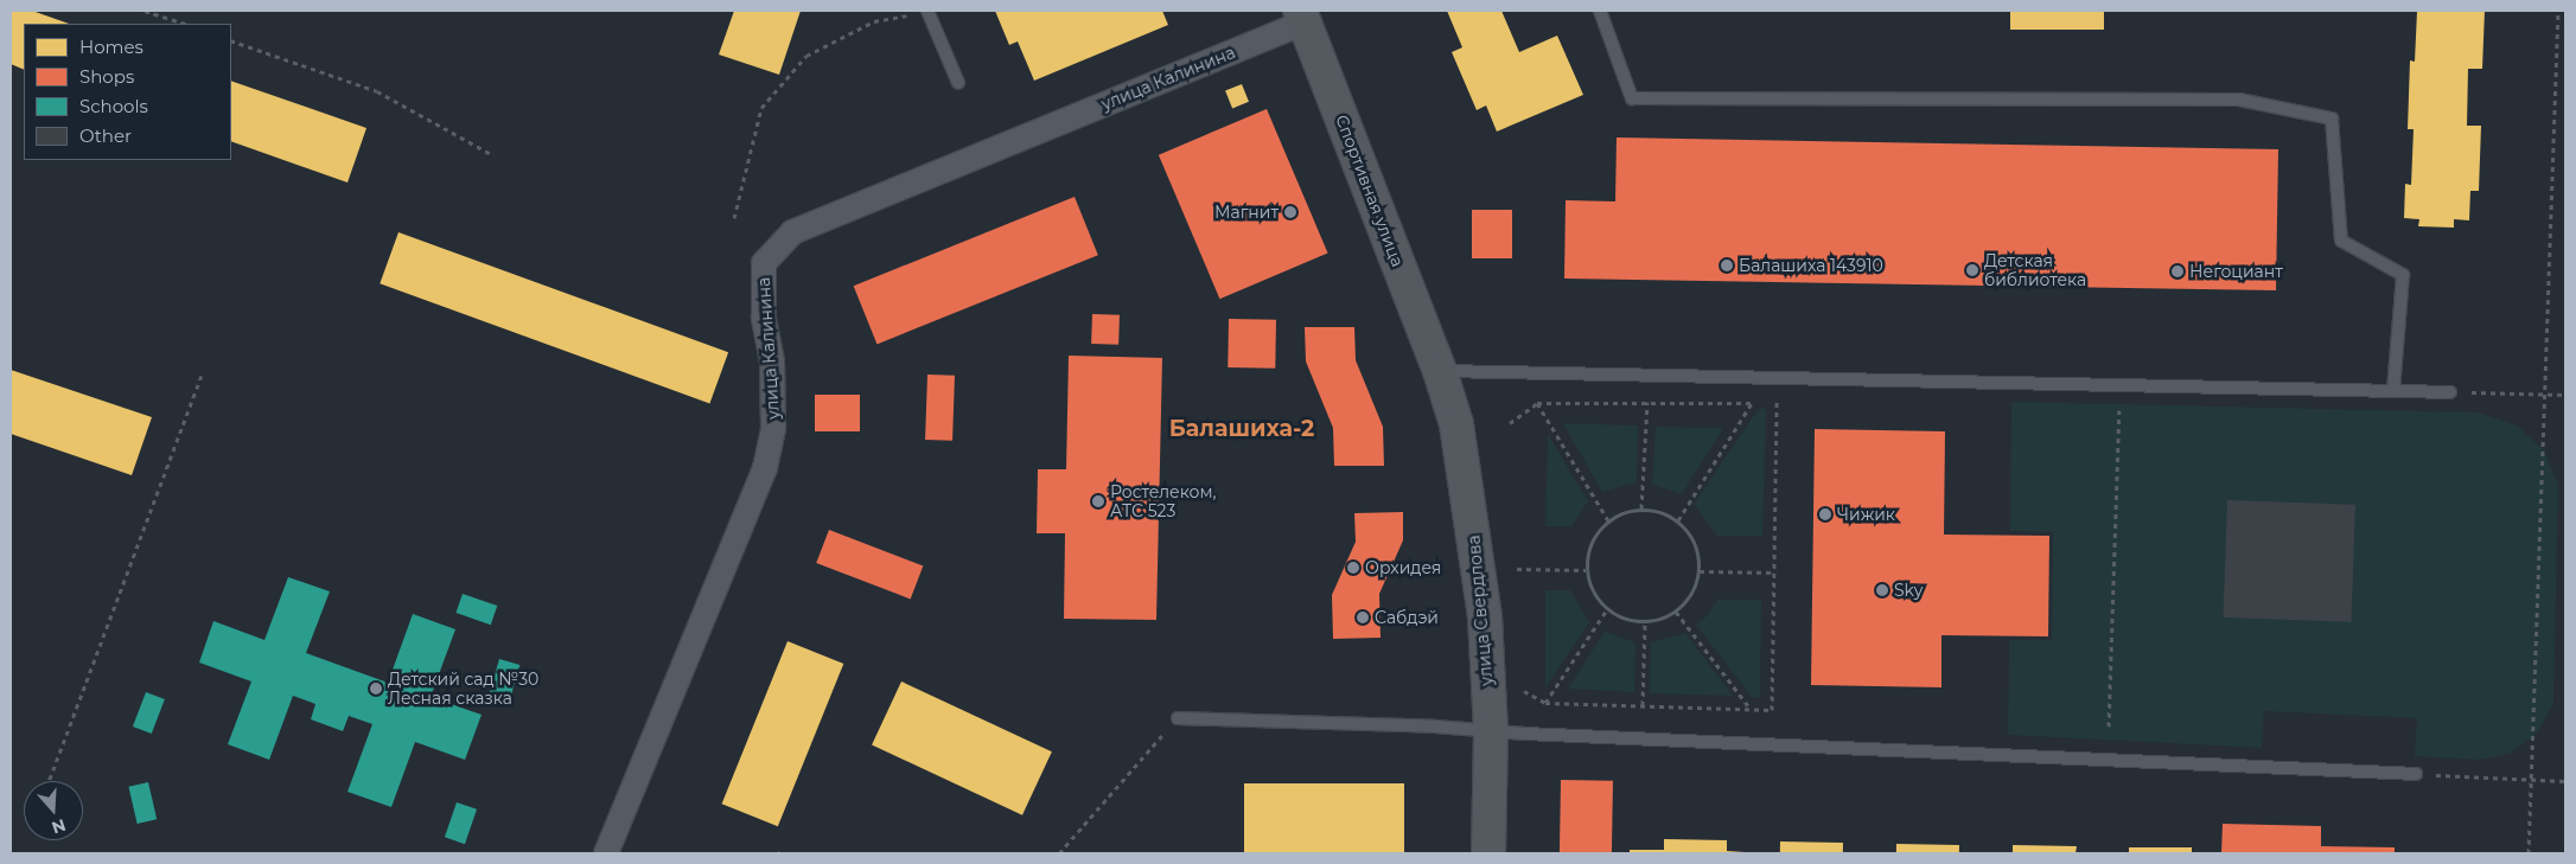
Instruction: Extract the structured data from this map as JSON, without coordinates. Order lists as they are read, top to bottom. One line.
{"streets":{"main road":["Спортивная улица","улица Свердлова"],"street":["улица Калинина"]},"crossings":[["улица Калинина","Спортивная улица"],["Спортивная улица","улица Свердлова"]],"districts":["Балашиха-2"],"places":["Магнит","Балашиха 143910","Детская библиотека","Негоциант","Ростелеком, АТС 523","Чижик","Орхидея","Sky","Сабдэй","Детский сад №30 Лесная сказка"],"legend":["Homes","Shops","Schools","Other"],"north":"bottom"}
